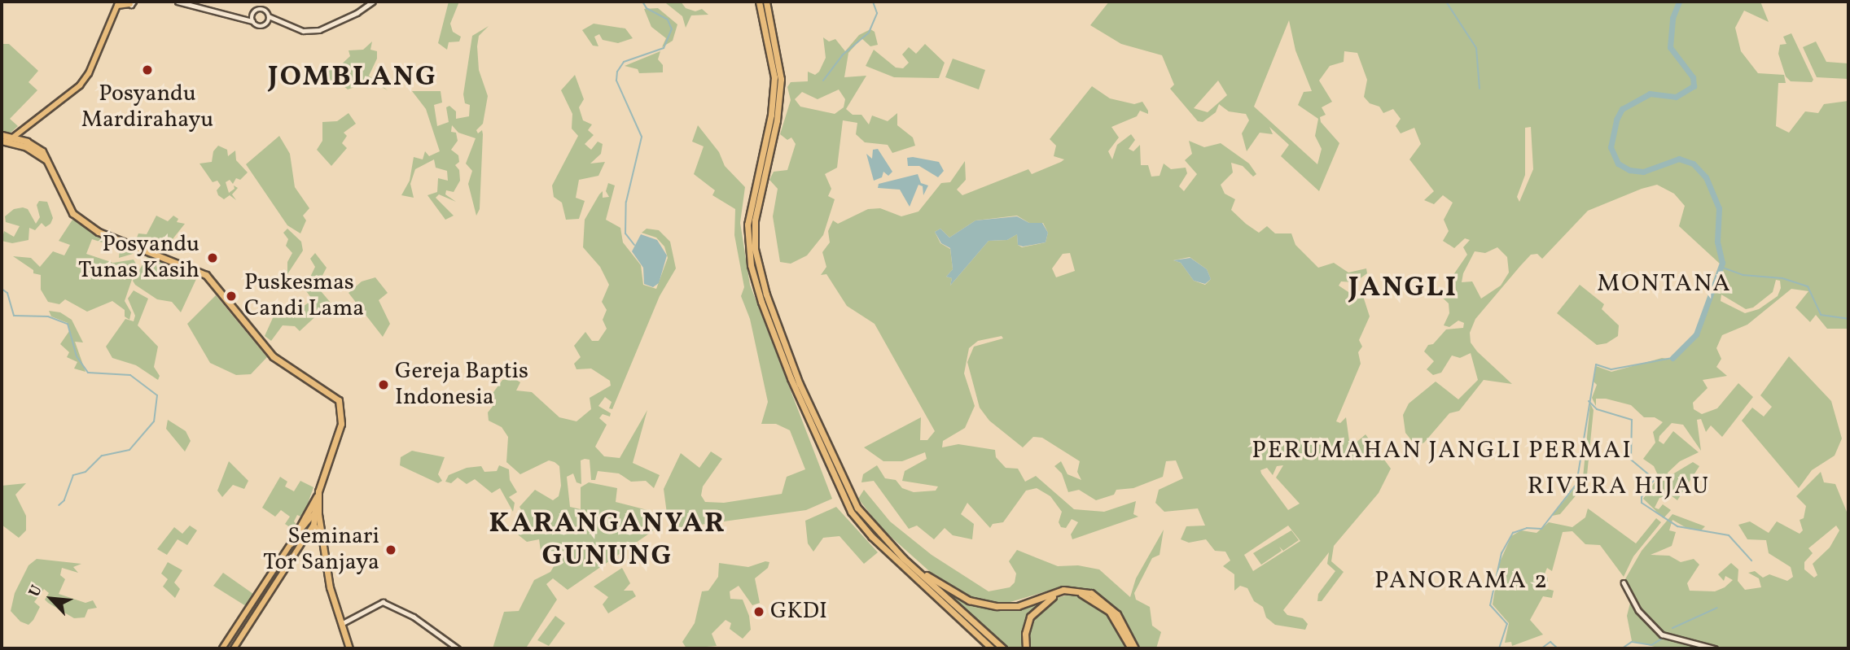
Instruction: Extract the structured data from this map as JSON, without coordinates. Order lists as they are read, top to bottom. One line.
{"districts":["JOMBLANG","MONTANA","JANGLI","PERUMAHAN JANGLI PERMAI","RIVERA HIJAU","KARANGANYAR GUNUNG","PANORAMA 2"],"places":["Posyandu Mardirahayu","Posyandu Tunas Kasih","Puskesmas Candi Lama","Gereja Baptis Indonesia","Seminari Tor Sanjaya","GKDI"],"north":"top left"}
